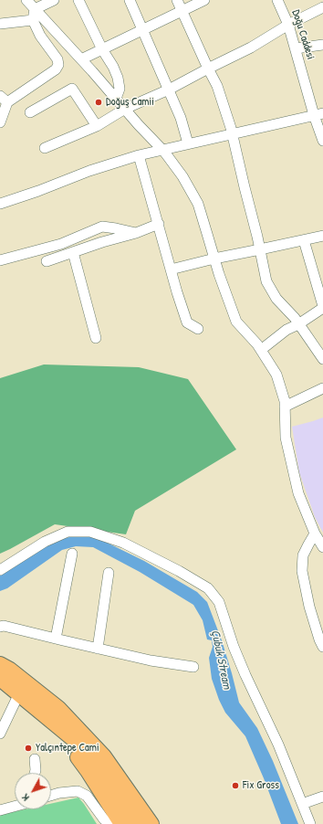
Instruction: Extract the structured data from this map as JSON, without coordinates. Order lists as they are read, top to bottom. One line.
{"streets":{"street":["Doğu Caddesi"]},"water":["Çubuk Stream"],"places":["Doğuş Camii","Yalçıntepe Cami","Fix Gross"],"north":"bottom left"}
